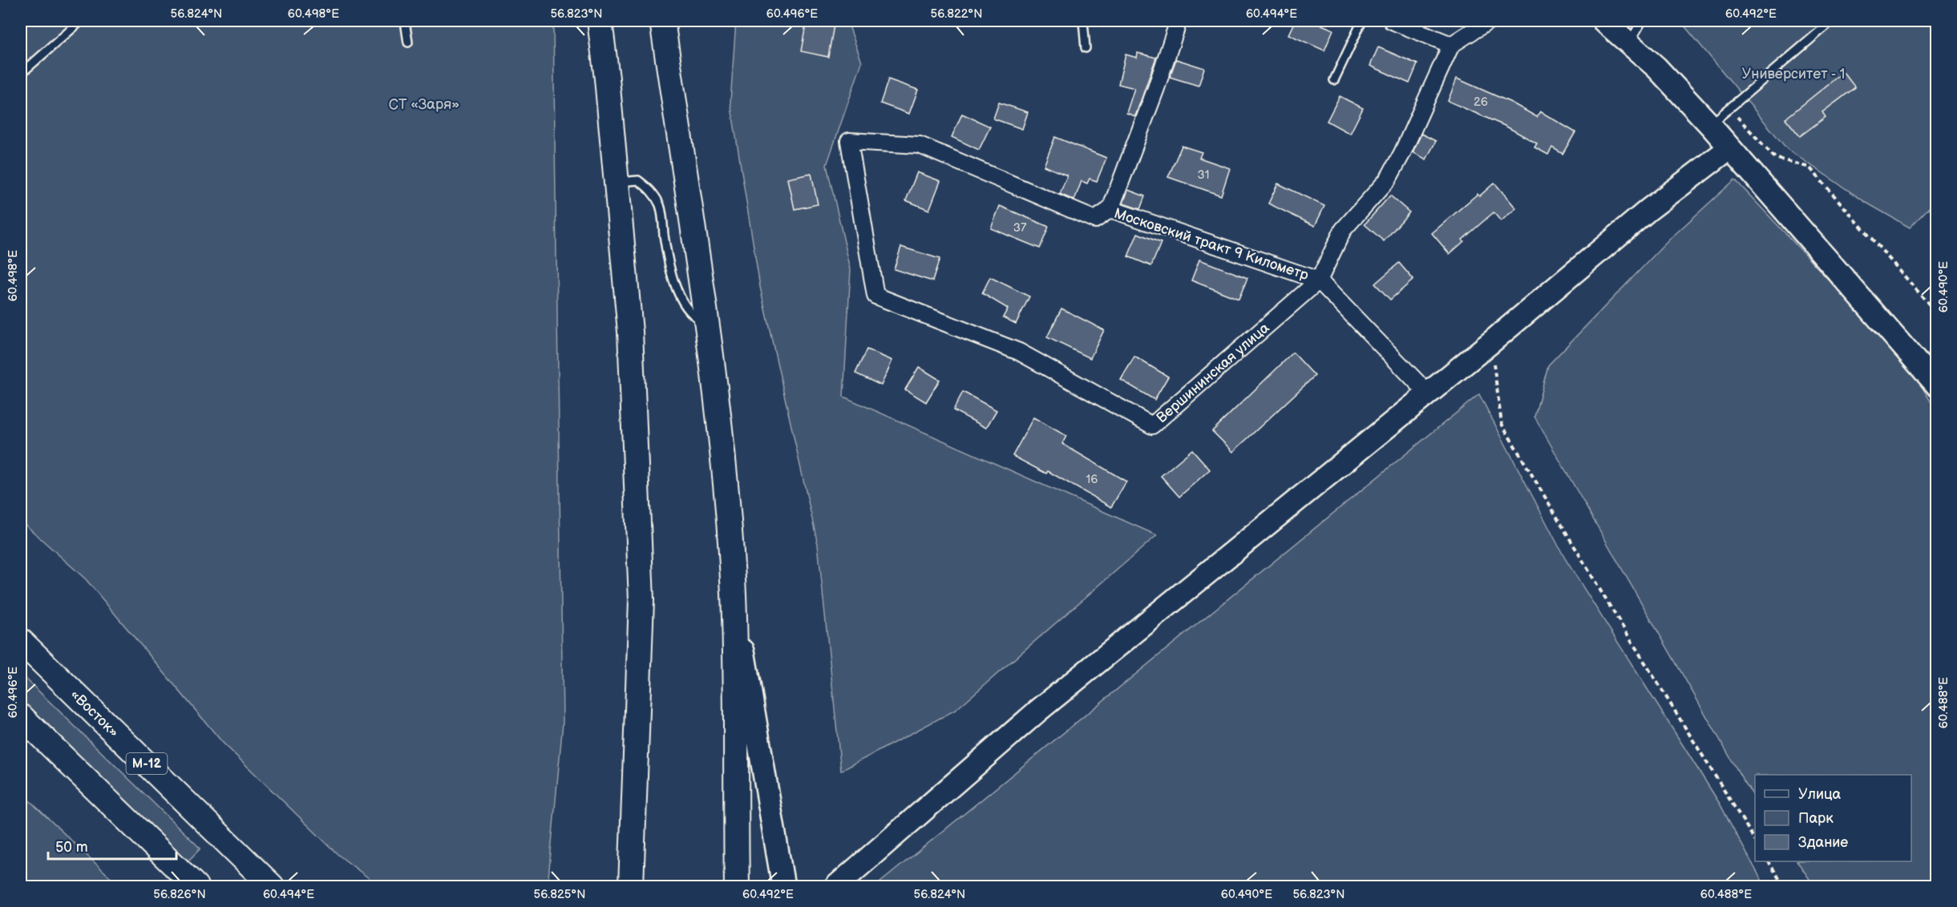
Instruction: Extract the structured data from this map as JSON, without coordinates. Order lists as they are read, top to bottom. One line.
{"streets":{"main road":["«Восток»","М-12"],"street":["Московский тракт 9 Километр","Вершининская улица"]},"crossings":[["Московский тракт 9 Километр","Вершининская улица"]],"parks":["Университет - 1","СТ «Заря»"],"house_numbers":["26","31","37","16"],"legend":["Улица","Парк","Здание"],"scale_bar":"50 m","coordinates":["56.824°N","60.498°E","56.823°N","60.496°E","56.822°N","60.494°E","60.492°E","60.490°E","60.488°E","56.826°N","56.825°N"]}
